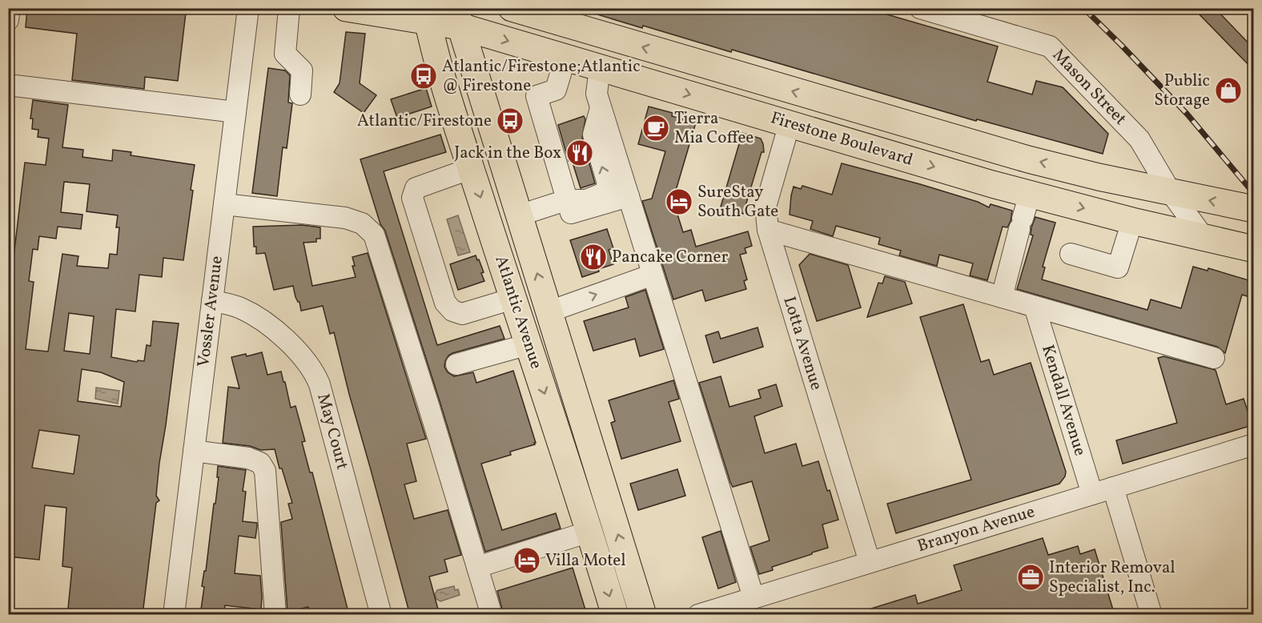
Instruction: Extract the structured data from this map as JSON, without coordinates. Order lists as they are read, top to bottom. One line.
{"streets":{"main road":["Firestone Boulevard","Atlantic Avenue"],"street":["Mason Street","Vossler Avenue","Lotta Avenue","Kendall Avenue","May Court","Branyon Avenue"]},"crossings":[["Mason Street","Firestone Boulevard"],["Firestone Boulevard","Atlantic Avenue"],["Firestone Boulevard","Lotta Avenue"],["Vossler Avenue","May Court"],["Lotta Avenue","Branyon Avenue"],["Kendall Avenue","Branyon Avenue"]],"places":{"bus stop":["Atlantic/Firestone;Atlantic @ Firestone","Atlantic/Firestone"],"shop":["Public Storage"],"cafe":["Tierra Mia Coffee"],"restaurant":["Jack in the Box","Pancake Corner"],"hotel":["SureStay South Gate","Villa Motel"],"office":["Interior Removal Specialist, Inc."]}}
